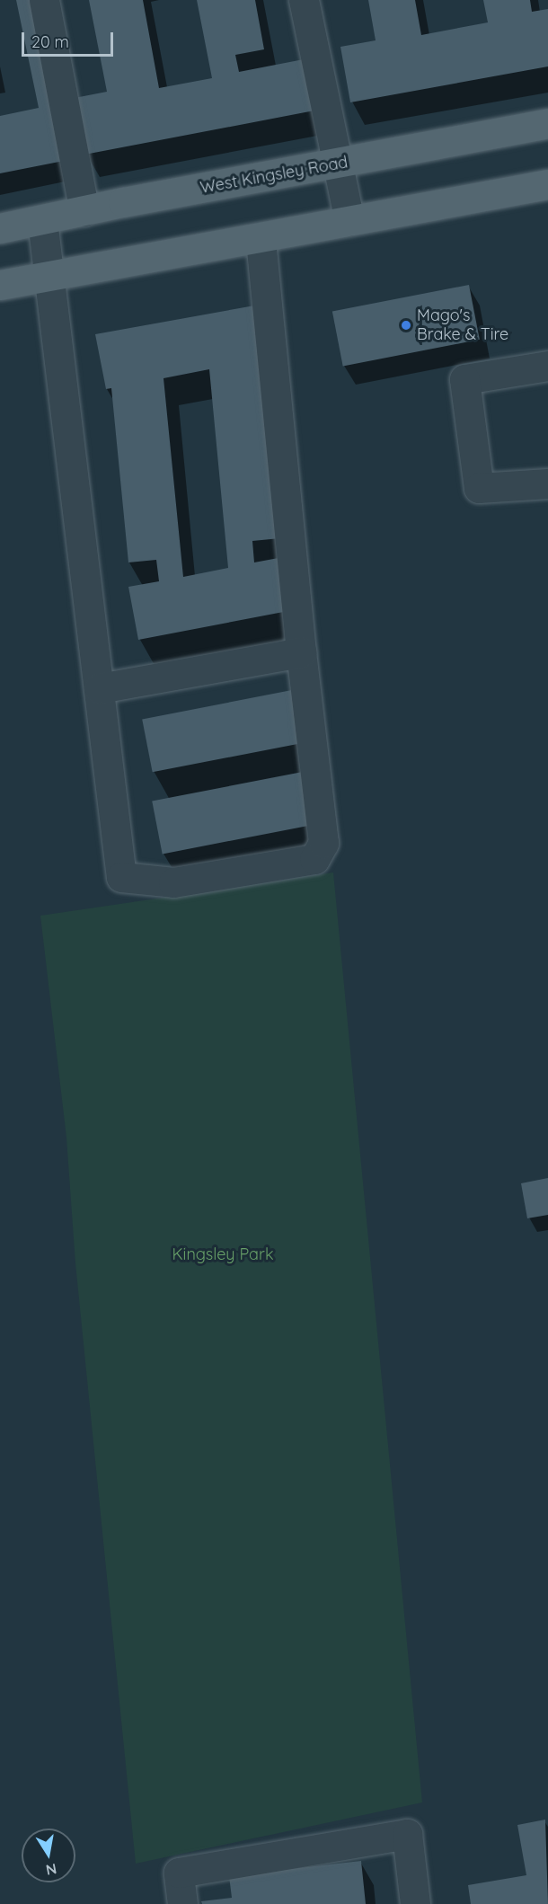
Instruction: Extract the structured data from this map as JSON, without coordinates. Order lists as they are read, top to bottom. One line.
{"streets":{"main road":["West Kingsley Road"]},"parks":["Kingsley Park"],"places":["Mago's Brake & Tire"],"scale_bar":"20 m","north":"bottom"}
